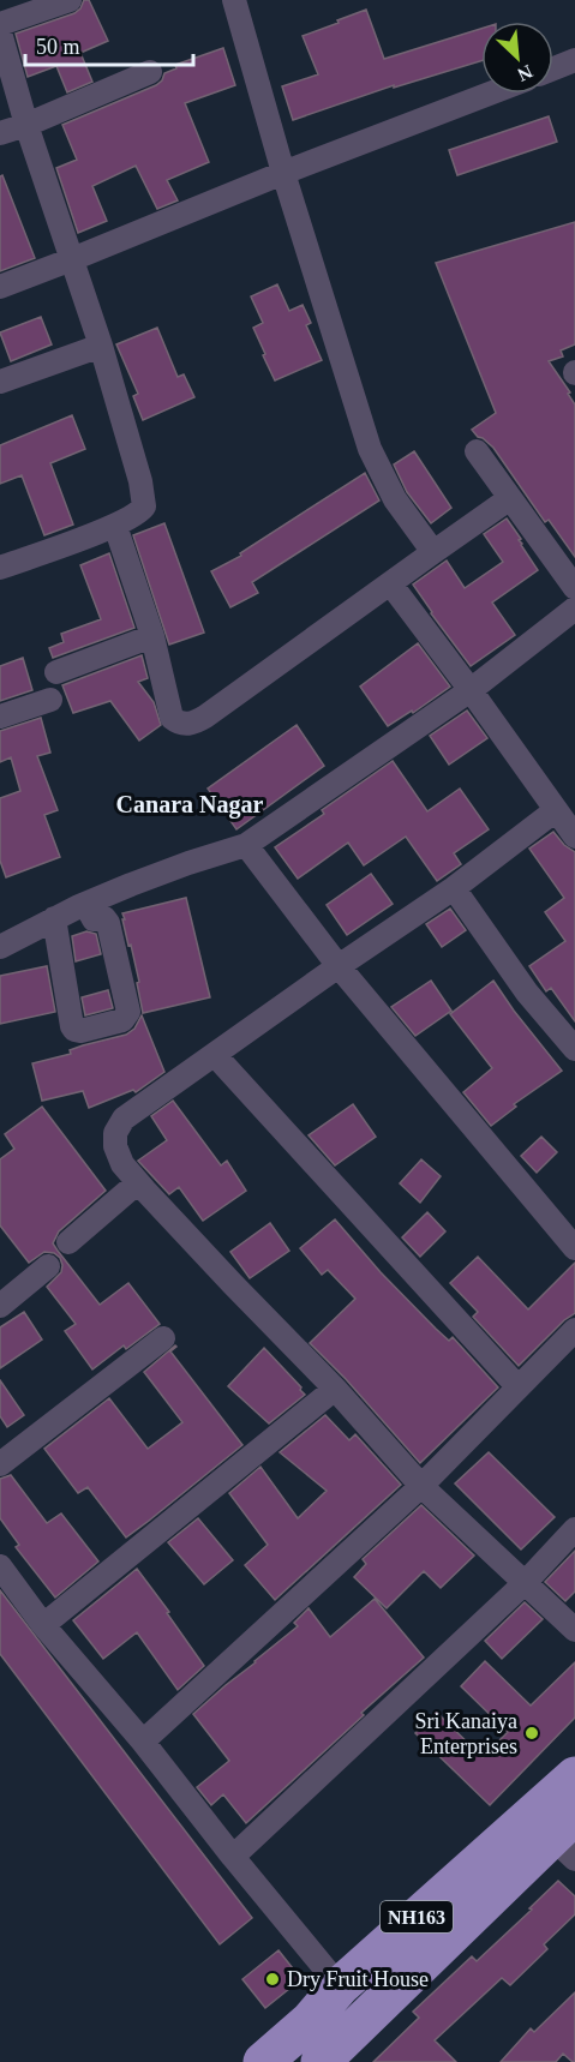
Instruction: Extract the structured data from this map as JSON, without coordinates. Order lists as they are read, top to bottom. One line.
{"streets":{"highway":["NH163"]},"districts":["Canara Nagar"],"places":["Sri Kanaiya Enterprises","Dry Fruit House"],"scale_bar":"50 m","north":"bottom right"}
